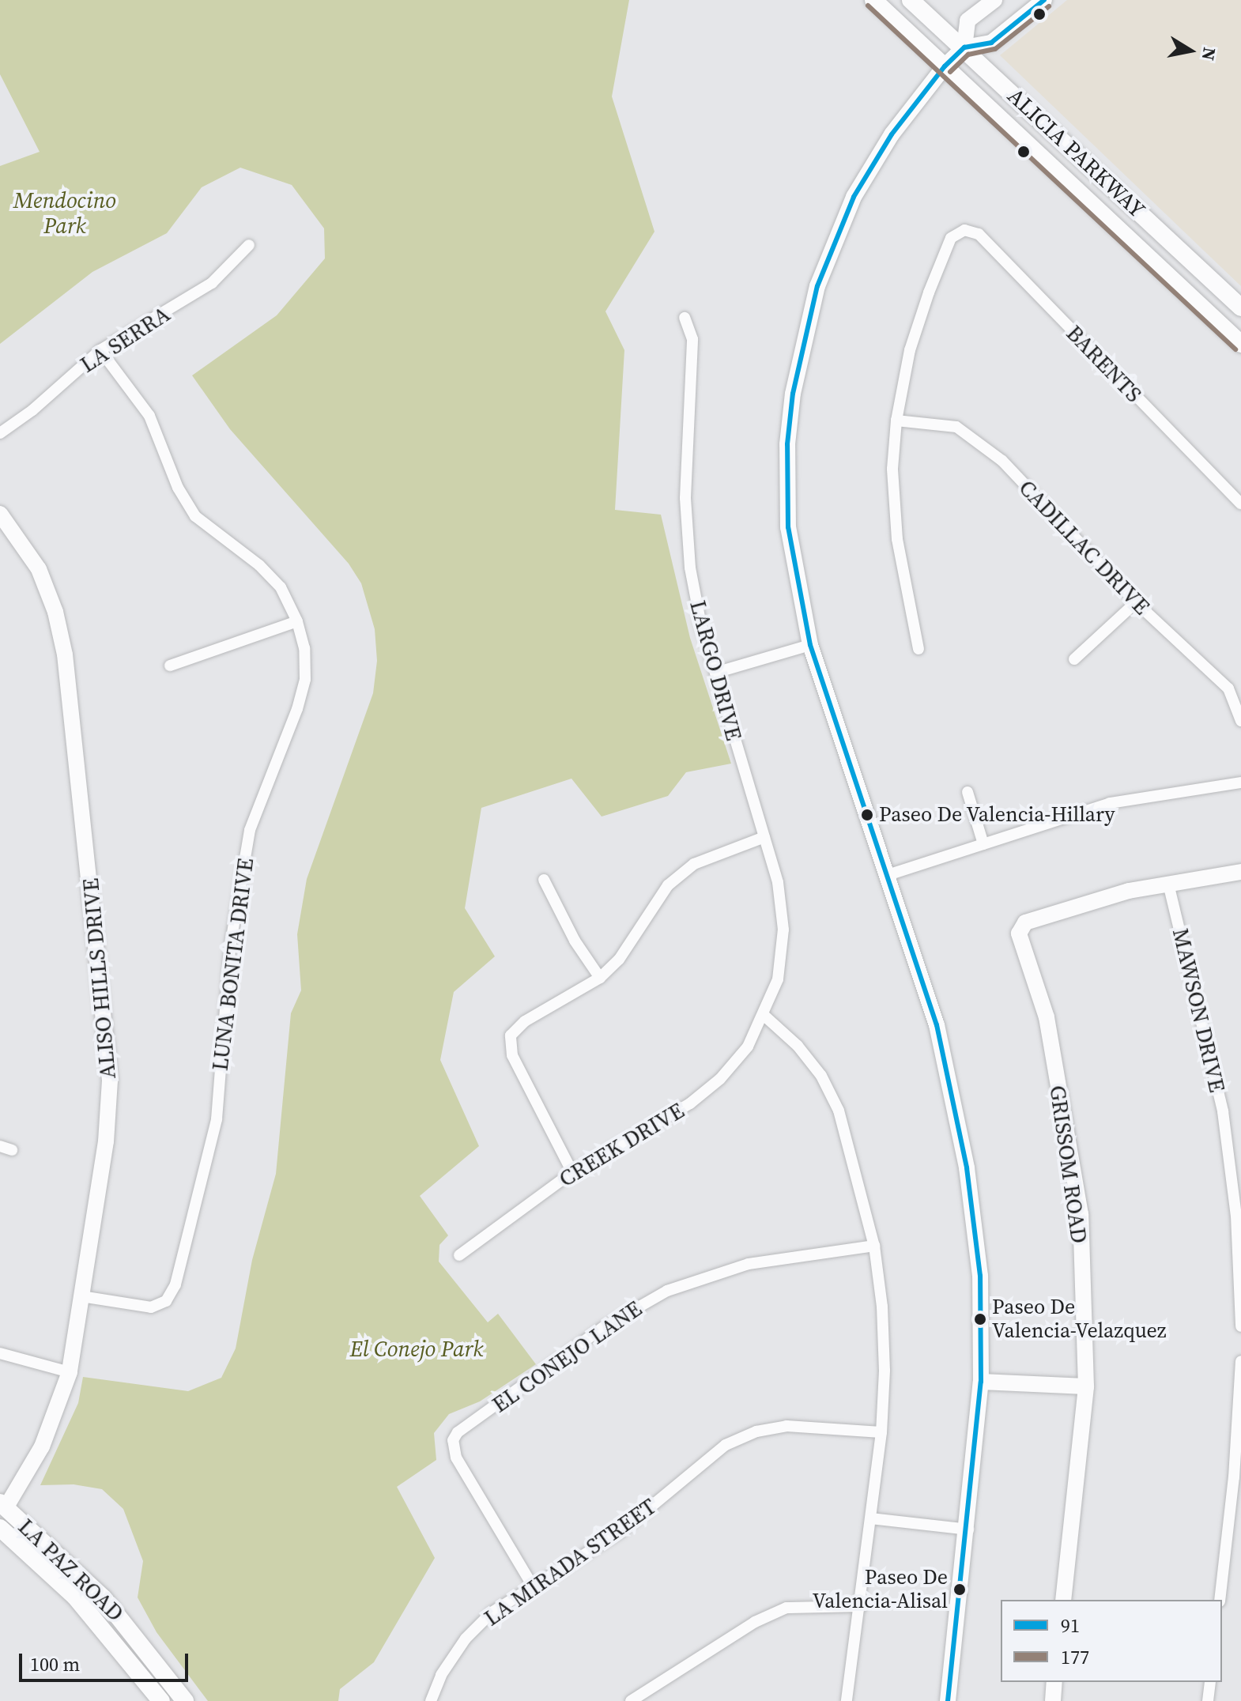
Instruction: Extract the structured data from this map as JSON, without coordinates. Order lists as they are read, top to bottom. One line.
{"streets":{"main road":["ALICIA PARKWAY","LA PAZ ROAD"],"street":["LA SERRA","BARENTS","CADILLAC DRIVE","LARGO DRIVE","LUNA BONITA DRIVE","ALISO HILLS DRIVE","MAWSON DRIVE","CREEK DRIVE","GRISSOM ROAD","EL CONEJO LANE","LA MIRADA STREET"]},"crossings":[["LA SERRA","LUNA BONITA DRIVE"],["BARENTS","CADILLAC DRIVE"],["LARGO DRIVE","CREEK DRIVE"],["LUNA BONITA DRIVE","ALISO HILLS DRIVE"],["ALISO HILLS DRIVE","LA PAZ ROAD"],["MAWSON DRIVE","GRISSOM ROAD"],["EL CONEJO LANE","LA MIRADA STREET"]],"parks":["Mendocino Park","El Conejo Park"],"places":["Paseo De Valencia-Hillary","Paseo De Valencia-Velazquez","Paseo De Valencia-Alisal"],"lines":["transit line 91","transit line 177"],"legend":["91","177"],"scale_bar":"100 m","north":"right"}
